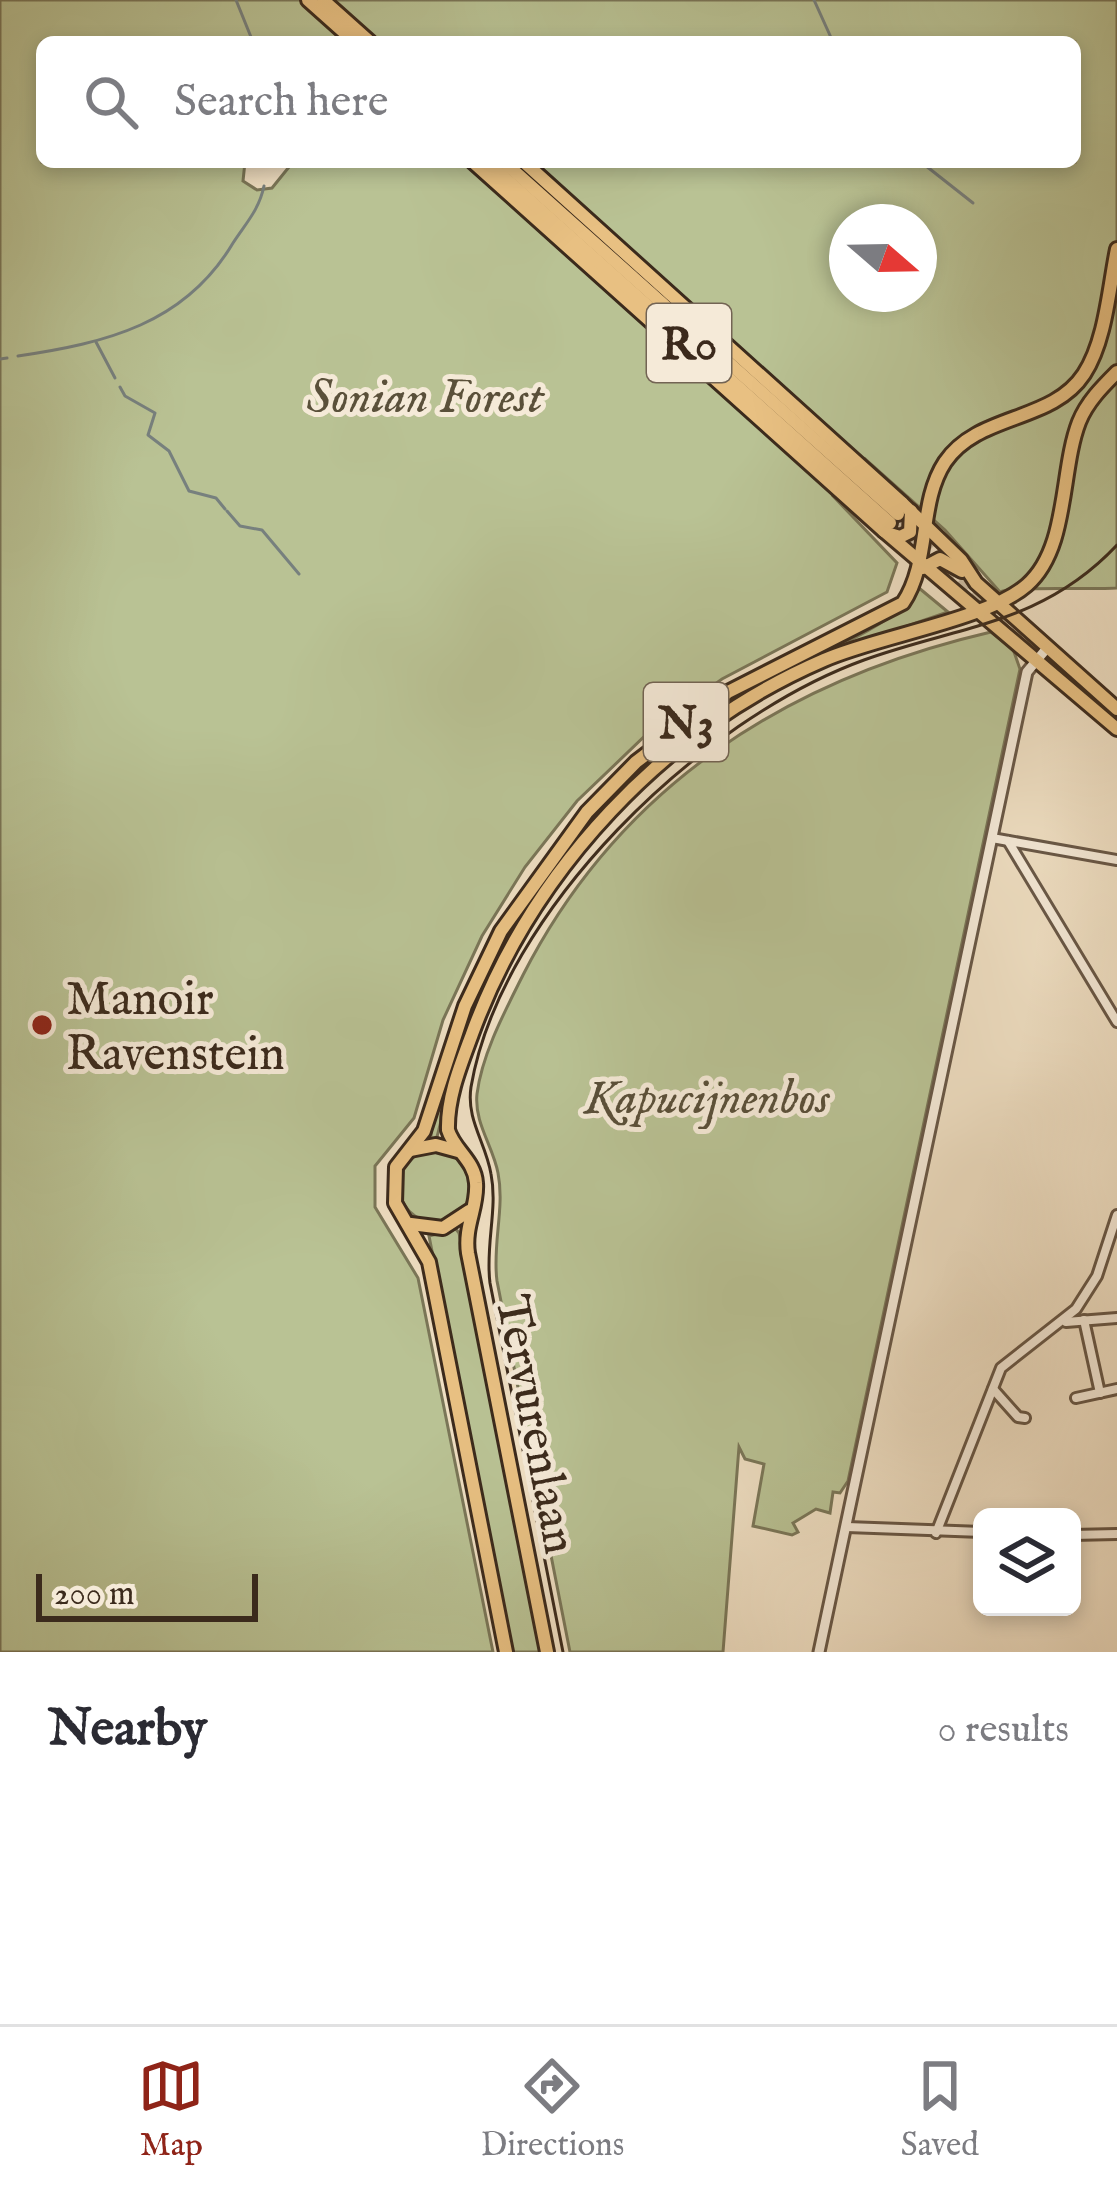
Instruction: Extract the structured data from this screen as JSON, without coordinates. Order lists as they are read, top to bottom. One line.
{"streets":{"main road":["R0","N3","Tervurenlaan"]},"parks":["Sonian Forest","Kapucijnenbos"],"places":["Manoir Ravenstein"],"scale_bar":"200 m","north":"right","page":{"search":"Search here","scale":"200 m","heading":["Nearby","0 results"],"nav":["Map","Directions","Saved"]}}
